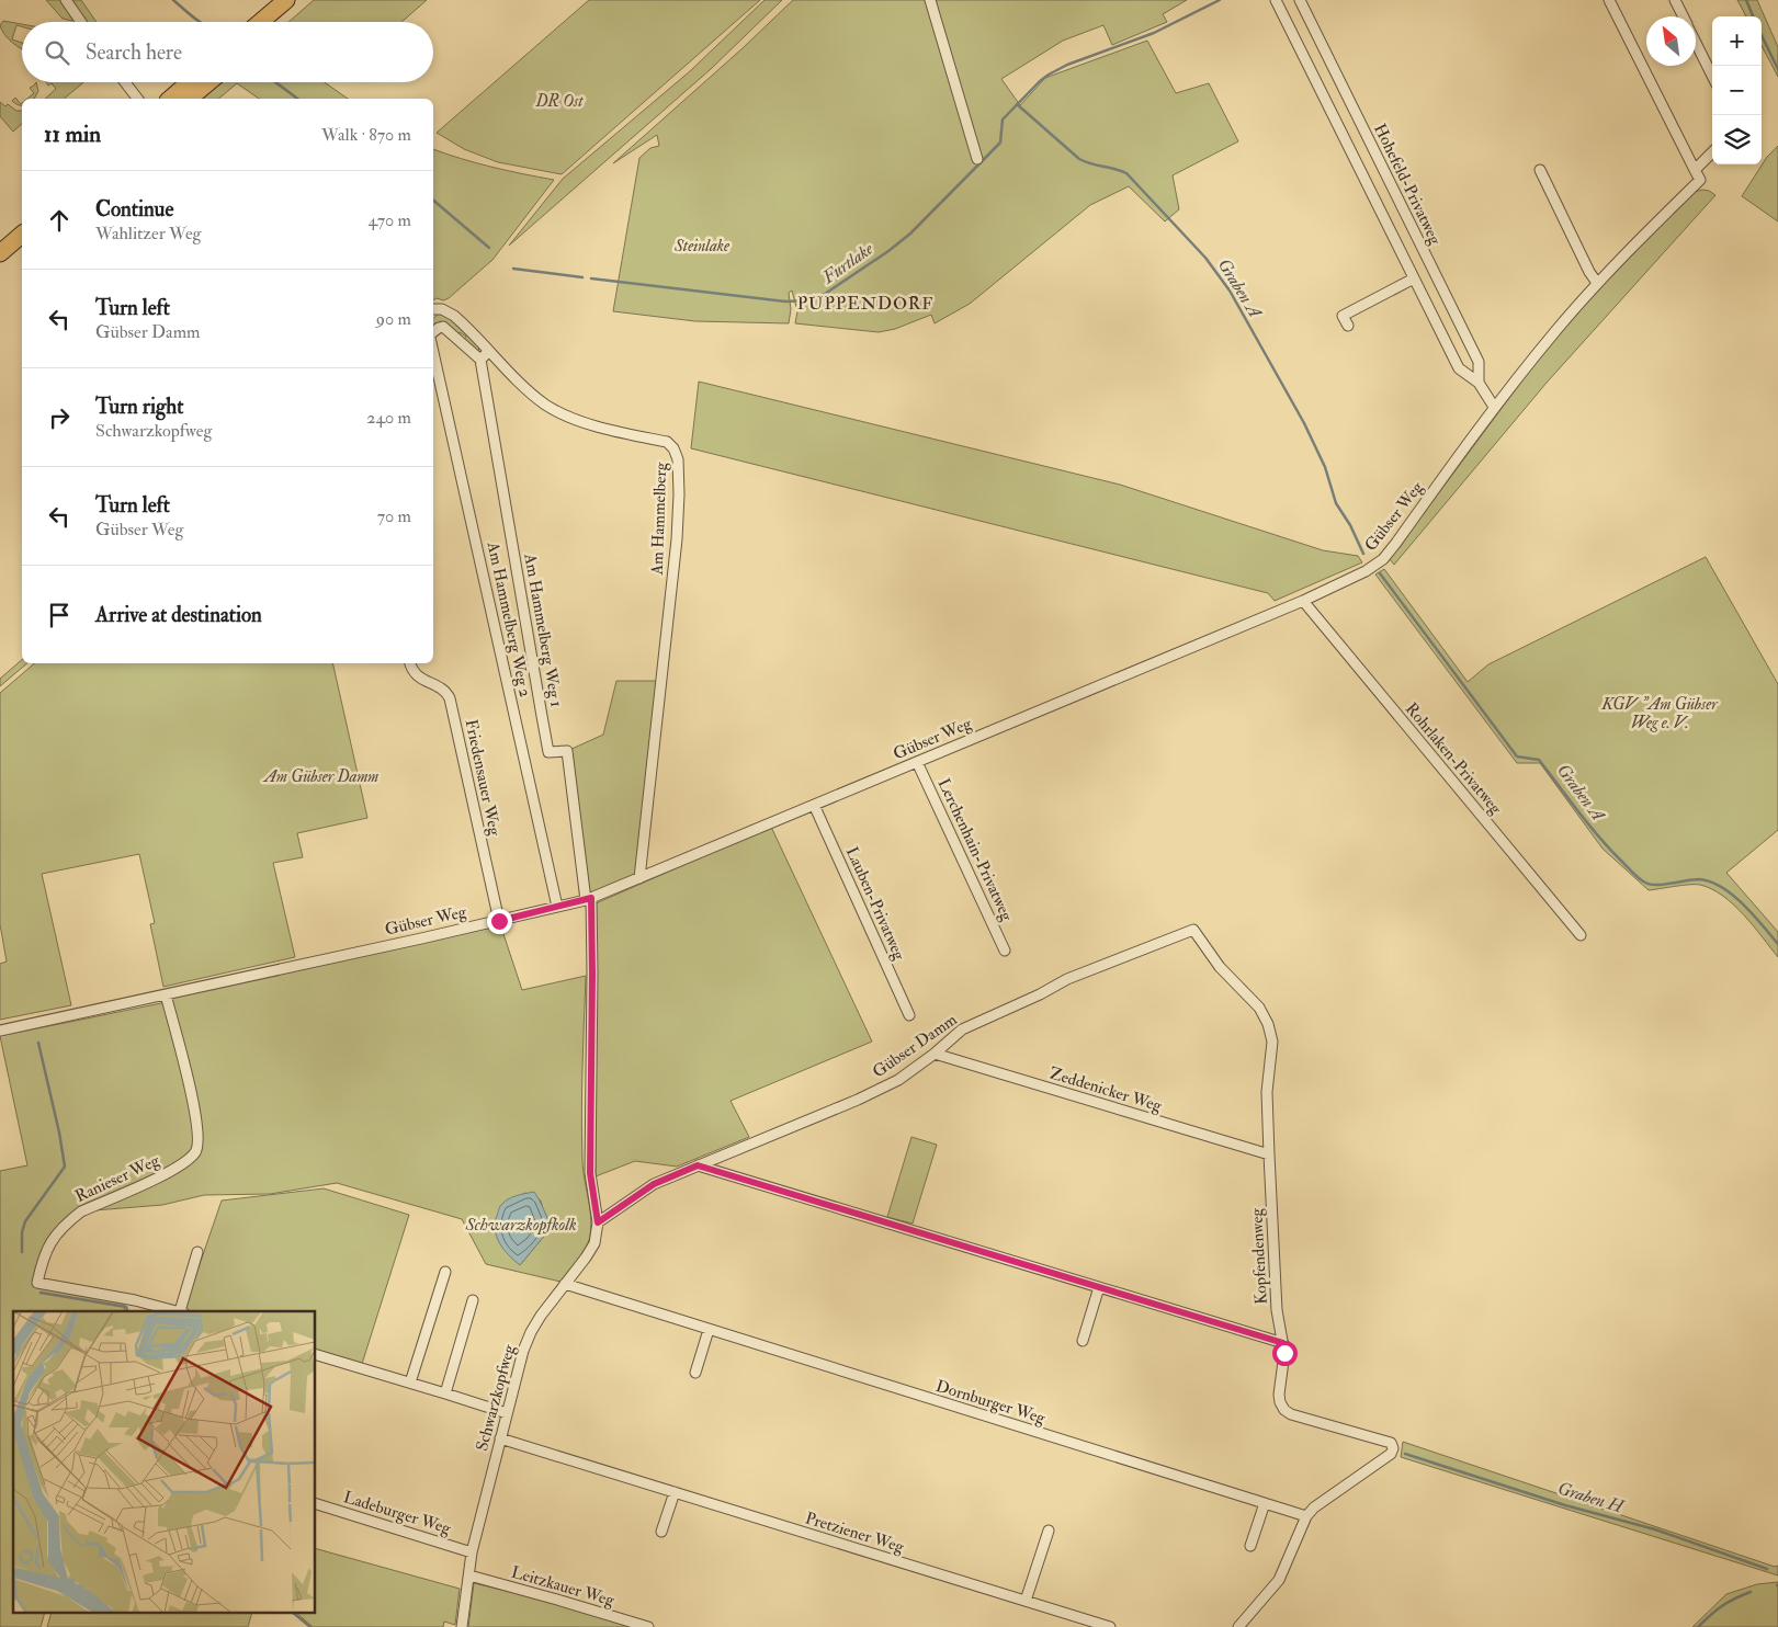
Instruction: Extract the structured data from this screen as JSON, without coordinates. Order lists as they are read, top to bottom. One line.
{"streets":{"street":["Hohefeld-Privatweg","Gübser Weg","Am Hammelberg","Am Hammelberg Weg 2","Am Hammelberg Weg 1","Rohrlaken-Privatweg","Friedensauer Weg","Lerchenhain-Privatweg","Lauben-Privatweg","Gübser Damm","Zeddenicker Weg","Ranieser Weg","Kopfendenweg","Schwarzkopfweg","Dornburger Weg","Ladeburger Weg","Pretziener Weg","Leitzkauer Weg"]},"crossings":[["Hohefeld-Privatweg","Gübser Weg"],["Gübser Weg","Am Hammelberg"],["Gübser Weg","Am Hammelberg Weg 2"],["Gübser Weg","Am Hammelberg Weg 1"],["Gübser Weg","Rohrlaken-Privatweg"],["Gübser Weg","Friedensauer Weg"],["Gübser Weg","Lerchenhain-Privatweg"],["Gübser Weg","Lauben-Privatweg"],["Gübser Weg","Ranieser Weg"],["Gübser Weg","Schwarzkopfweg"],["Am Hammelberg Weg 2","Am Hammelberg Weg 1"],["Am Hammelberg Weg 1","Schwarzkopfweg"],["Gübser Damm","Zeddenicker Weg"],["Gübser Damm","Kopfendenweg"],["Gübser Damm","Schwarzkopfweg"],["Zeddenicker Weg","Kopfendenweg"],["Kopfendenweg","Dornburger Weg"],["Schwarzkopfweg","Dornburger Weg"],["Schwarzkopfweg","Ladeburger Weg"],["Schwarzkopfweg","Pretziener Weg"],["Schwarzkopfweg","Leitzkauer Weg"]],"districts":["PUPPENDORF"],"water":["Furtlake","Graben A","Schwarzkopfkolk","Graben H"],"parks":["DR Ost","Steinlake","KGV \"Am Gübser Weg e. V.","Am Gübser Damm"],"north":"top left","page":{"map_buttons":["+","−"],"search":"Search here","heading":["11 min","Walk · 870 m"],"list":[["Continue","Wahlitzer Weg","470 m"],["Turn left","Gübser Damm","90 m"],["Turn right","Schwarzkopfweg","240 m"],["Turn left","Gübser Weg","70 m"],"Arrive at destination"]}}
